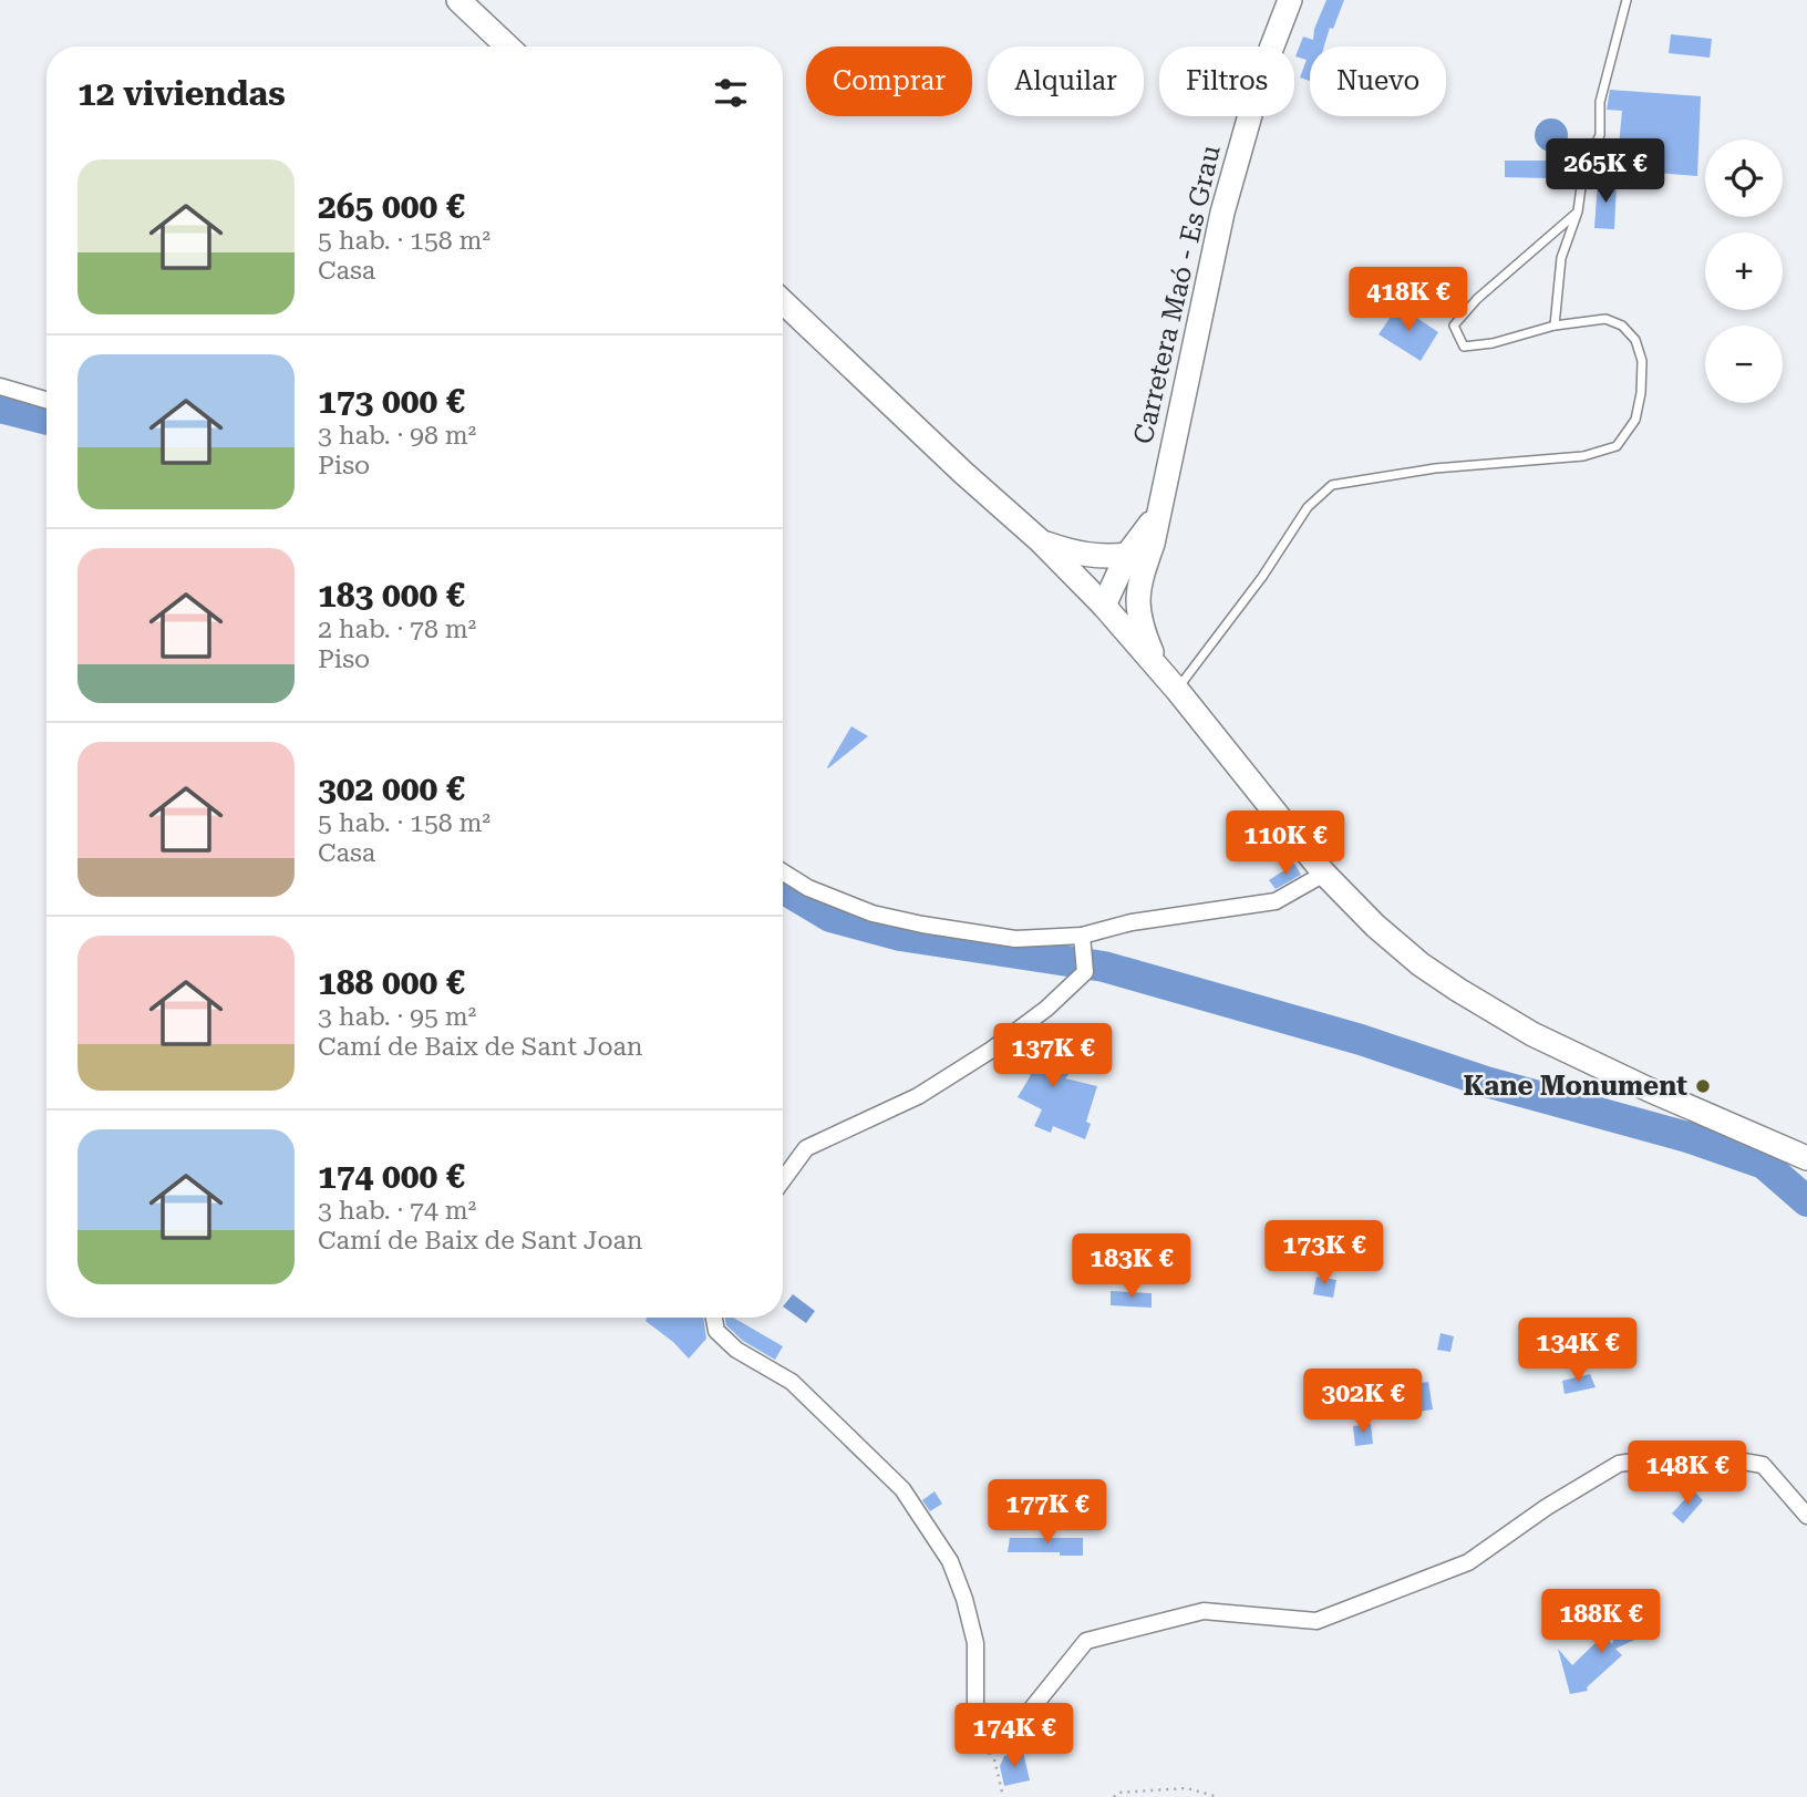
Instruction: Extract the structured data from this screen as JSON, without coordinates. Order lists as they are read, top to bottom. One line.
{"streets":{"main road":["Carretera Maó - Es Grau"]},"places":["Kane Monument"],"page":{"chip":["Comprar","Alquilar","Filtros","Nuevo"],"heading":"12 viviendas","price":["265K €","418K €","110K €","137K €","173K €","183K €","134K €","302K €","148K €","177K €","188K €","174K €"],"map_buttons":["+","−"],"list":[{"name":"265 000 €","note":"5 hab. · 158 m² · Casa"},{"name":"173 000 €","note":"3 hab. · 98 m² · Piso"},{"name":"183 000 €","note":"2 hab. · 78 m² · Piso"},{"name":"302 000 €","note":"5 hab. · 158 m² · Casa"},{"name":"188 000 €","note":"3 hab. · 95 m² · Camí de Baix de Sant Joan"},{"name":"174 000 €","note":"3 hab. · 74 m² · Camí de Baix de Sant Joan"}]}}
